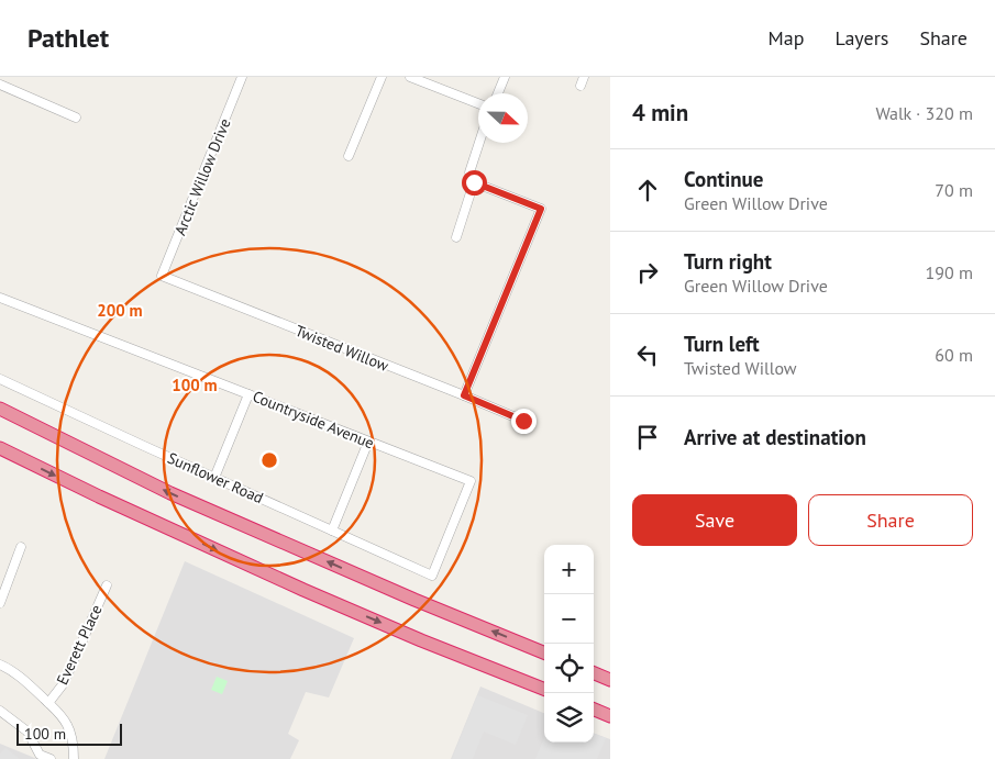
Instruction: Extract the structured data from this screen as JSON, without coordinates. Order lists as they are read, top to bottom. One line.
{"streets":{"street":["Arctic Willow Drive","Twisted Willow","Countryside Avenue","Sunflower Road","Everett Place"]},"crossings":[["Arctic Willow Drive","Twisted Willow"],["Countryside Avenue","Sunflower Road"]],"scale_bar":"100 m","north":"right","page":{"header":"Pathlet","nav":["Map","Layers","Share"],"heading":["4 min","Walk · 320 m"],"list":[["Continue","Green Willow Drive","70 m"],["Turn right","Green Willow Drive","190 m"],["Turn left","Twisted Willow","60 m"],"Arrive at destination"],"buttons":["Save","Share"],"map_buttons":["+","−"],"scale":"100 m"},"rings":["200 m","100 m"]}
